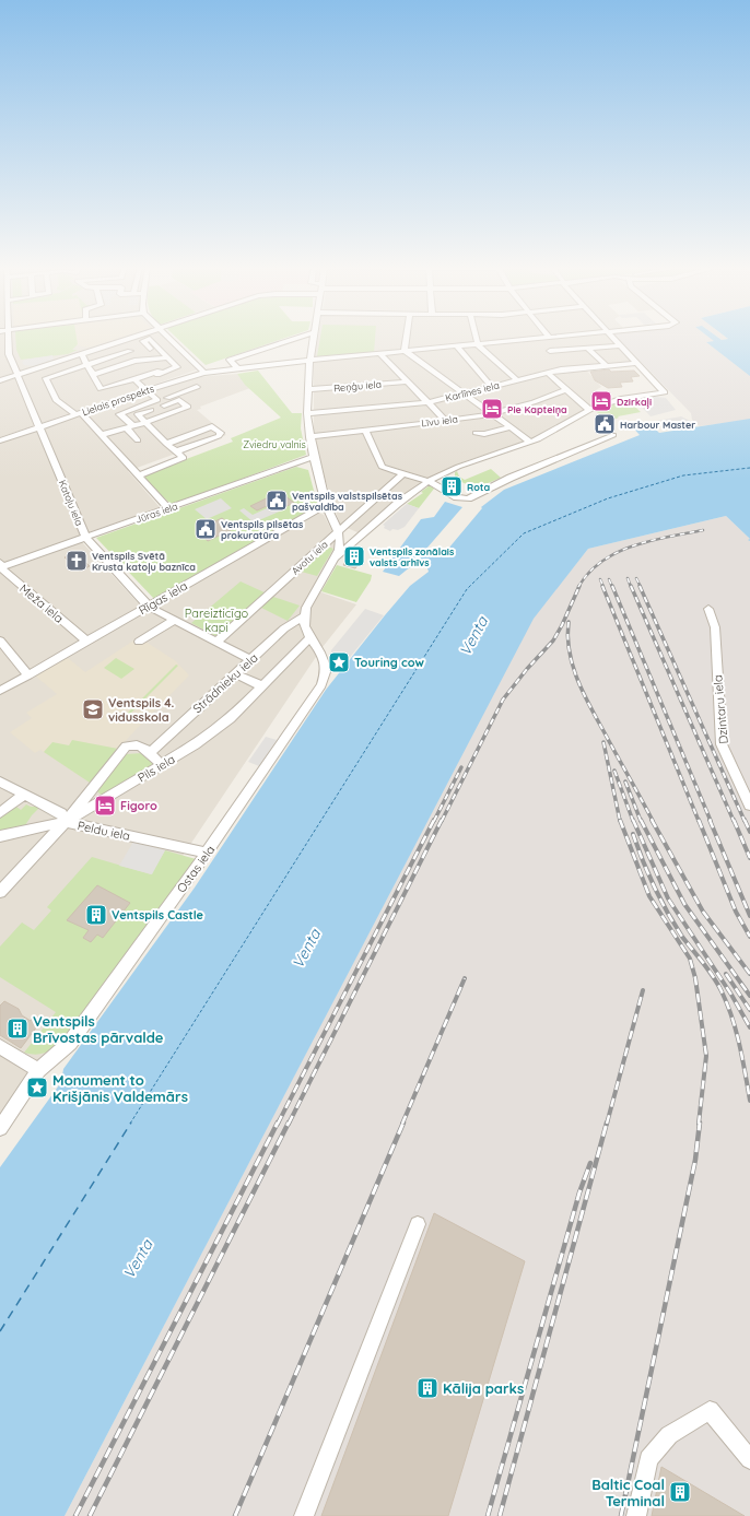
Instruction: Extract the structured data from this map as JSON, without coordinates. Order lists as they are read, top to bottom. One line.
{"streets":{"street":["Reņģu iela","Karlīnes iela","Lielais prospekts","Līvu iela","Katoļu iela","Jūras iela","Avotu iela","Rīgas iela","Meža iela","Strādnieku iela","Dzintaru iela","Pils iela","Peldu iela","Ostas iela"]},"crossings":[["Lielais prospekts","Katoļu iela"],["Katoļu iela","Jūras iela"],["Katoļu iela","Avotu iela"],["Katoļu iela","Rīgas iela"],["Katoļu iela","Strādnieku iela"],["Jūras iela","Meža iela"],["Rīgas iela","Meža iela"],["Strādnieku iela","Ostas iela"],["Pils iela","Peldu iela"],["Pils iela","Ostas iela"],["Peldu iela","Ostas iela"]],"water":["Venta"],"parks":["Zviedru valnis","Pareizticīgo kapi"],"places":{"hotel":["Dzirkaļi","Pie Kapteiņa","Figoro"],"public building":["Harbour Master","Ventspils valstspilsētas pašvaldība","Ventspils pilsētas prokuratūra"],"building":["Rota","Ventspils zonālais valsts arhīvs","Ventspils Castle","Ventspils Brīvostas pārvalde","Kālija parks","Baltic Coal Terminal"],"church":["Ventspils Svētā Krusta katoļu baznīca"],"place":["Touring cow","Monument to Krišjānis Valdemārs"],"school or university":["Ventspils 4. vidusskola"]}}
